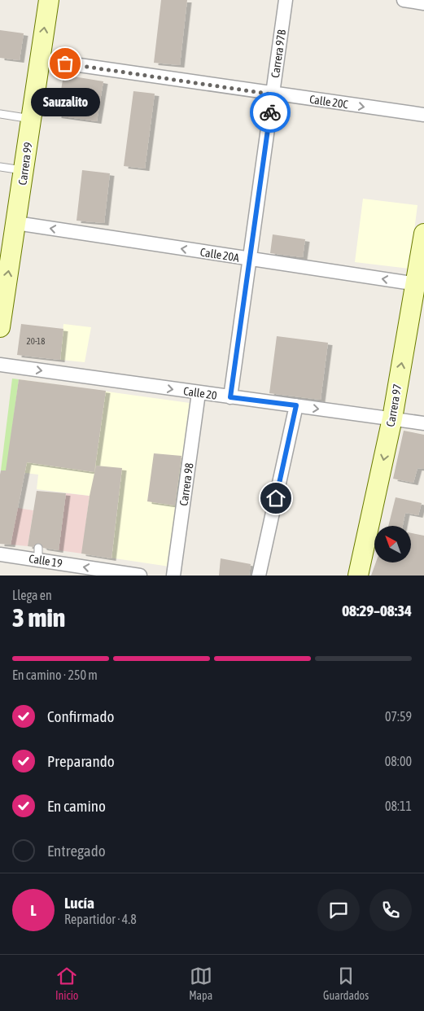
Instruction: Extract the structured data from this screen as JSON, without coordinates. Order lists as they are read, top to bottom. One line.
{"streets":{"street":["Carrera 97B","Calle 20C","Carrera 99","Calle 20A","Calle 20","Carrera 97","Carrera 98","Calle 19"]},"crossings":[["Carrera 97B","Calle 20C"],["Carrera 97B","Calle 20A"],["Carrera 97B","Calle 20"],["Calle 20C","Carrera 99"],["Carrera 99","Calle 20A"],["Calle 20A","Carrera 97"],["Calle 20","Carrera 97"],["Calle 20","Carrera 98"]],"one_way":["Calle 20C","Carrera 99","Calle 20A","Calle 20","Calle 19"],"places":["Sauzalito"],"house_numbers":["20-18"],"north":"top left","page":{"bubble":"Sauzalito","heading":["3 min","Llega en","08:29–08:34"],"panel":["Lucía","Repartidor · 4.8"],"bar":"En camino · 250 m","list":[["Confirmado","07:59"],["Preparando","08:00"],["En camino","08:11"],"Entregado"],"round":"L","tabs":["Inicio","Mapa","Guardados"]}}
